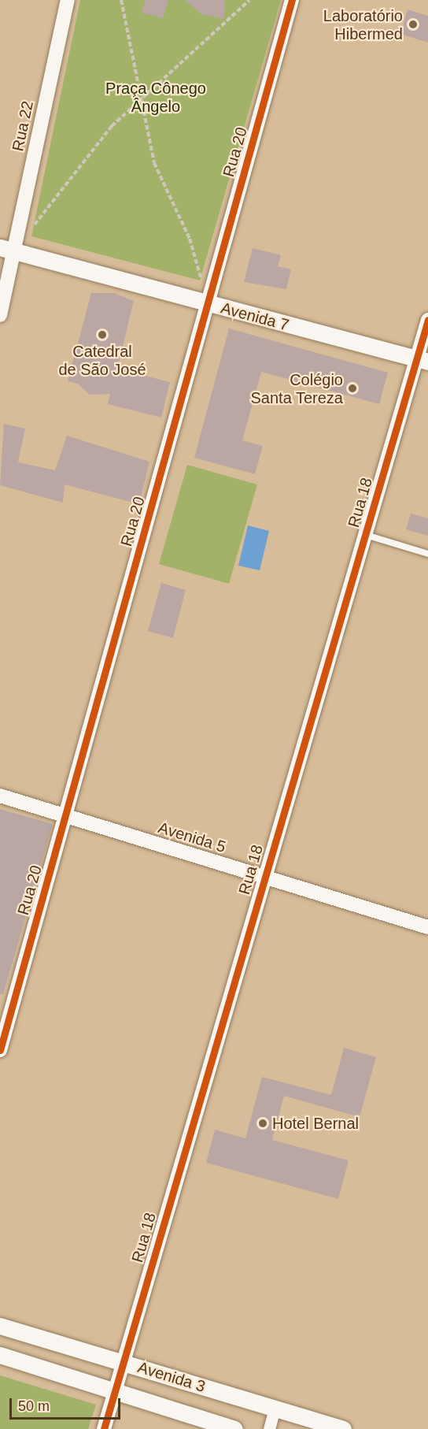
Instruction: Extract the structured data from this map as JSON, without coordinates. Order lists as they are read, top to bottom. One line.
{"streets":{"main road":["Avenida 7","Avenida 3"],"street":["Rua 22","Rua 20","Rua 18","Avenida 5"]},"crossings":[["Rua 22","Avenida 7"],["Rua 20","Avenida 7"],["Rua 20","Avenida 5"],["Avenida 7","Rua 18"],["Rua 18","Avenida 5"],["Rua 18","Avenida 3"]],"parks":["Praça Cônego Ângelo"],"places":["Laboratório Hibermed","Catedral de São José","Colégio Santa Tereza","Hotel Bernal"],"scale_bar":"50 m"}
